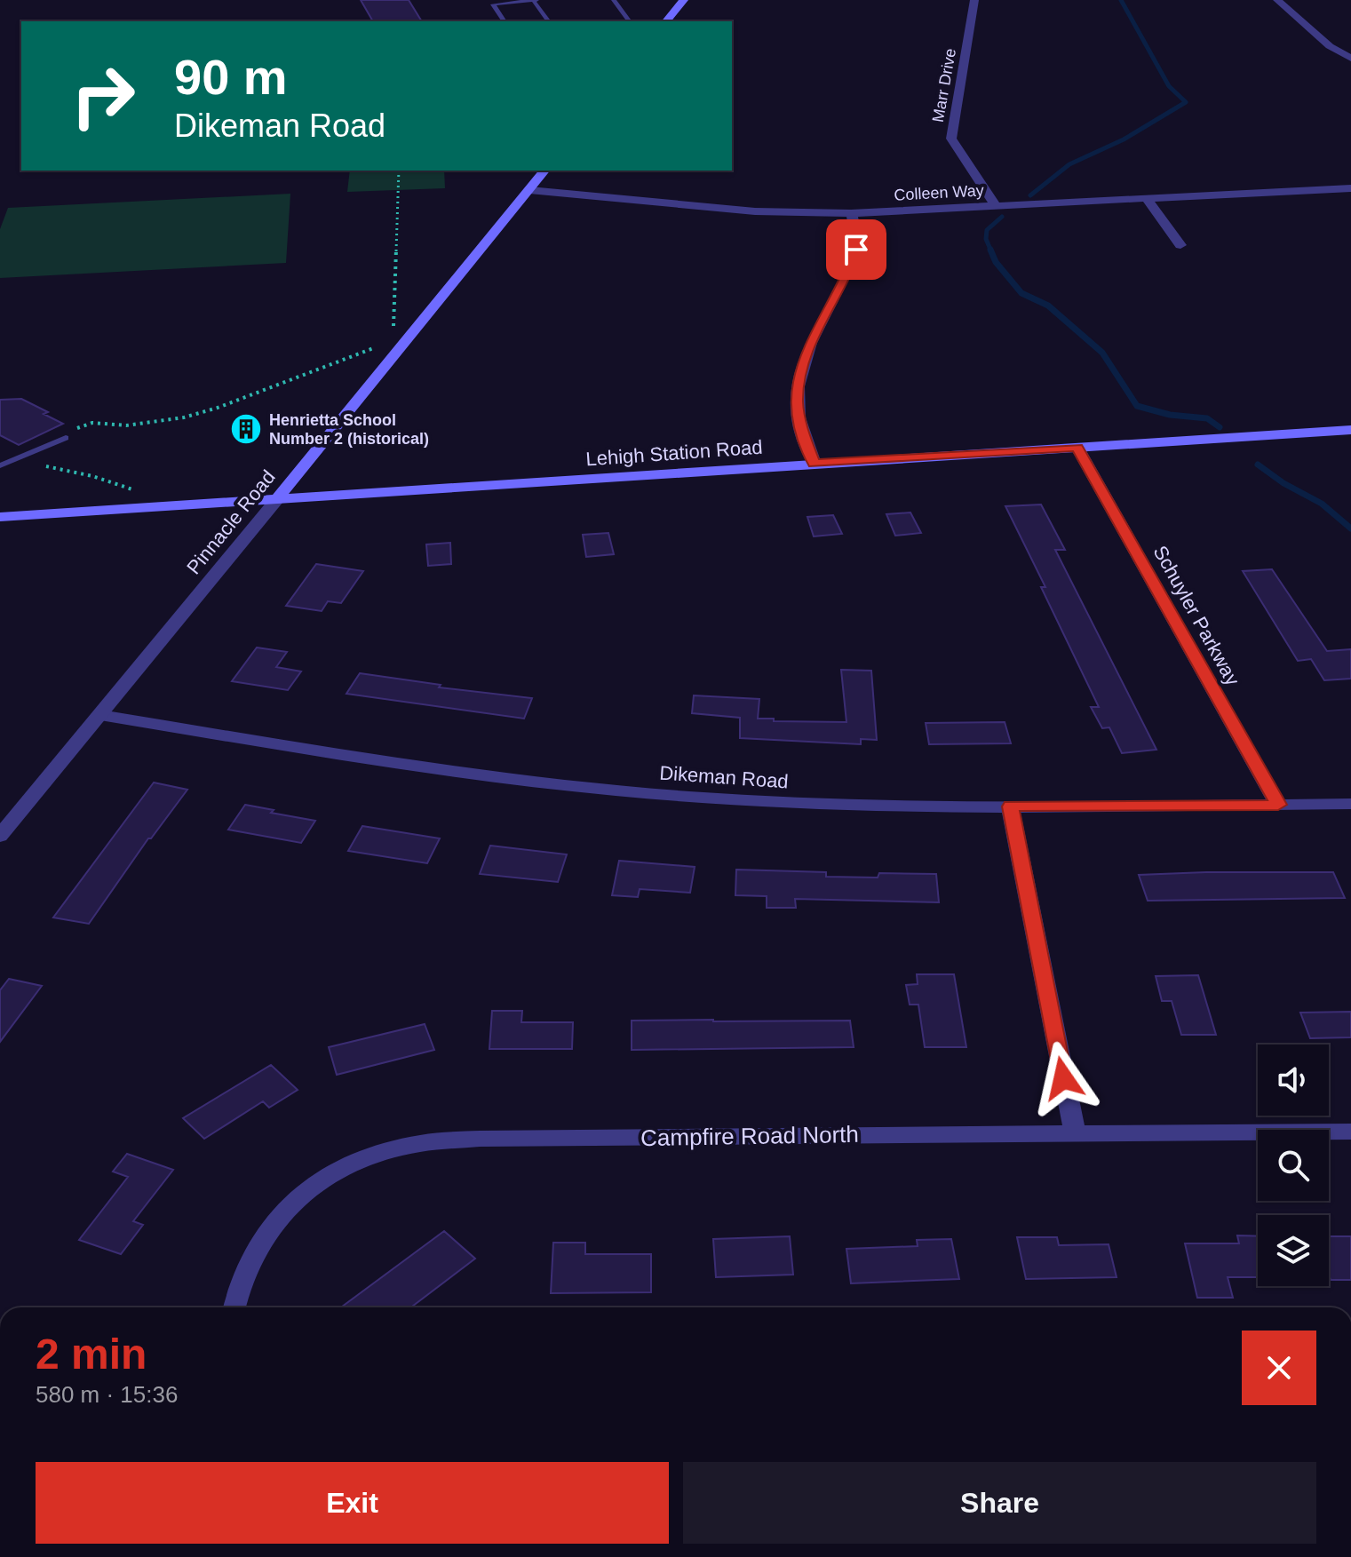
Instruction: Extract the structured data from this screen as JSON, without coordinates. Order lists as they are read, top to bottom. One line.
{"streets":{"main road":["Lehigh Station Road","Pinnacle Road"],"street":["Marr Drive","Colleen Way","Schuyler Parkway","Dikeman Road","Campfire Road North"]},"crossings":[["Marr Drive","Colleen Way"],["Colleen Way","Pinnacle Road"],["Lehigh Station Road","Pinnacle Road"],["Lehigh Station Road","Schuyler Parkway"],["Pinnacle Road","Dikeman Road"],["Schuyler Parkway","Dikeman Road"]],"places":{"building":["Henrietta School Number 2 (historical)"]},"page":{"turn":["90 m","Dikeman Road"],"heading":["2 min","580 m · 15:36"],"buttons":["Exit","Share"]}}
